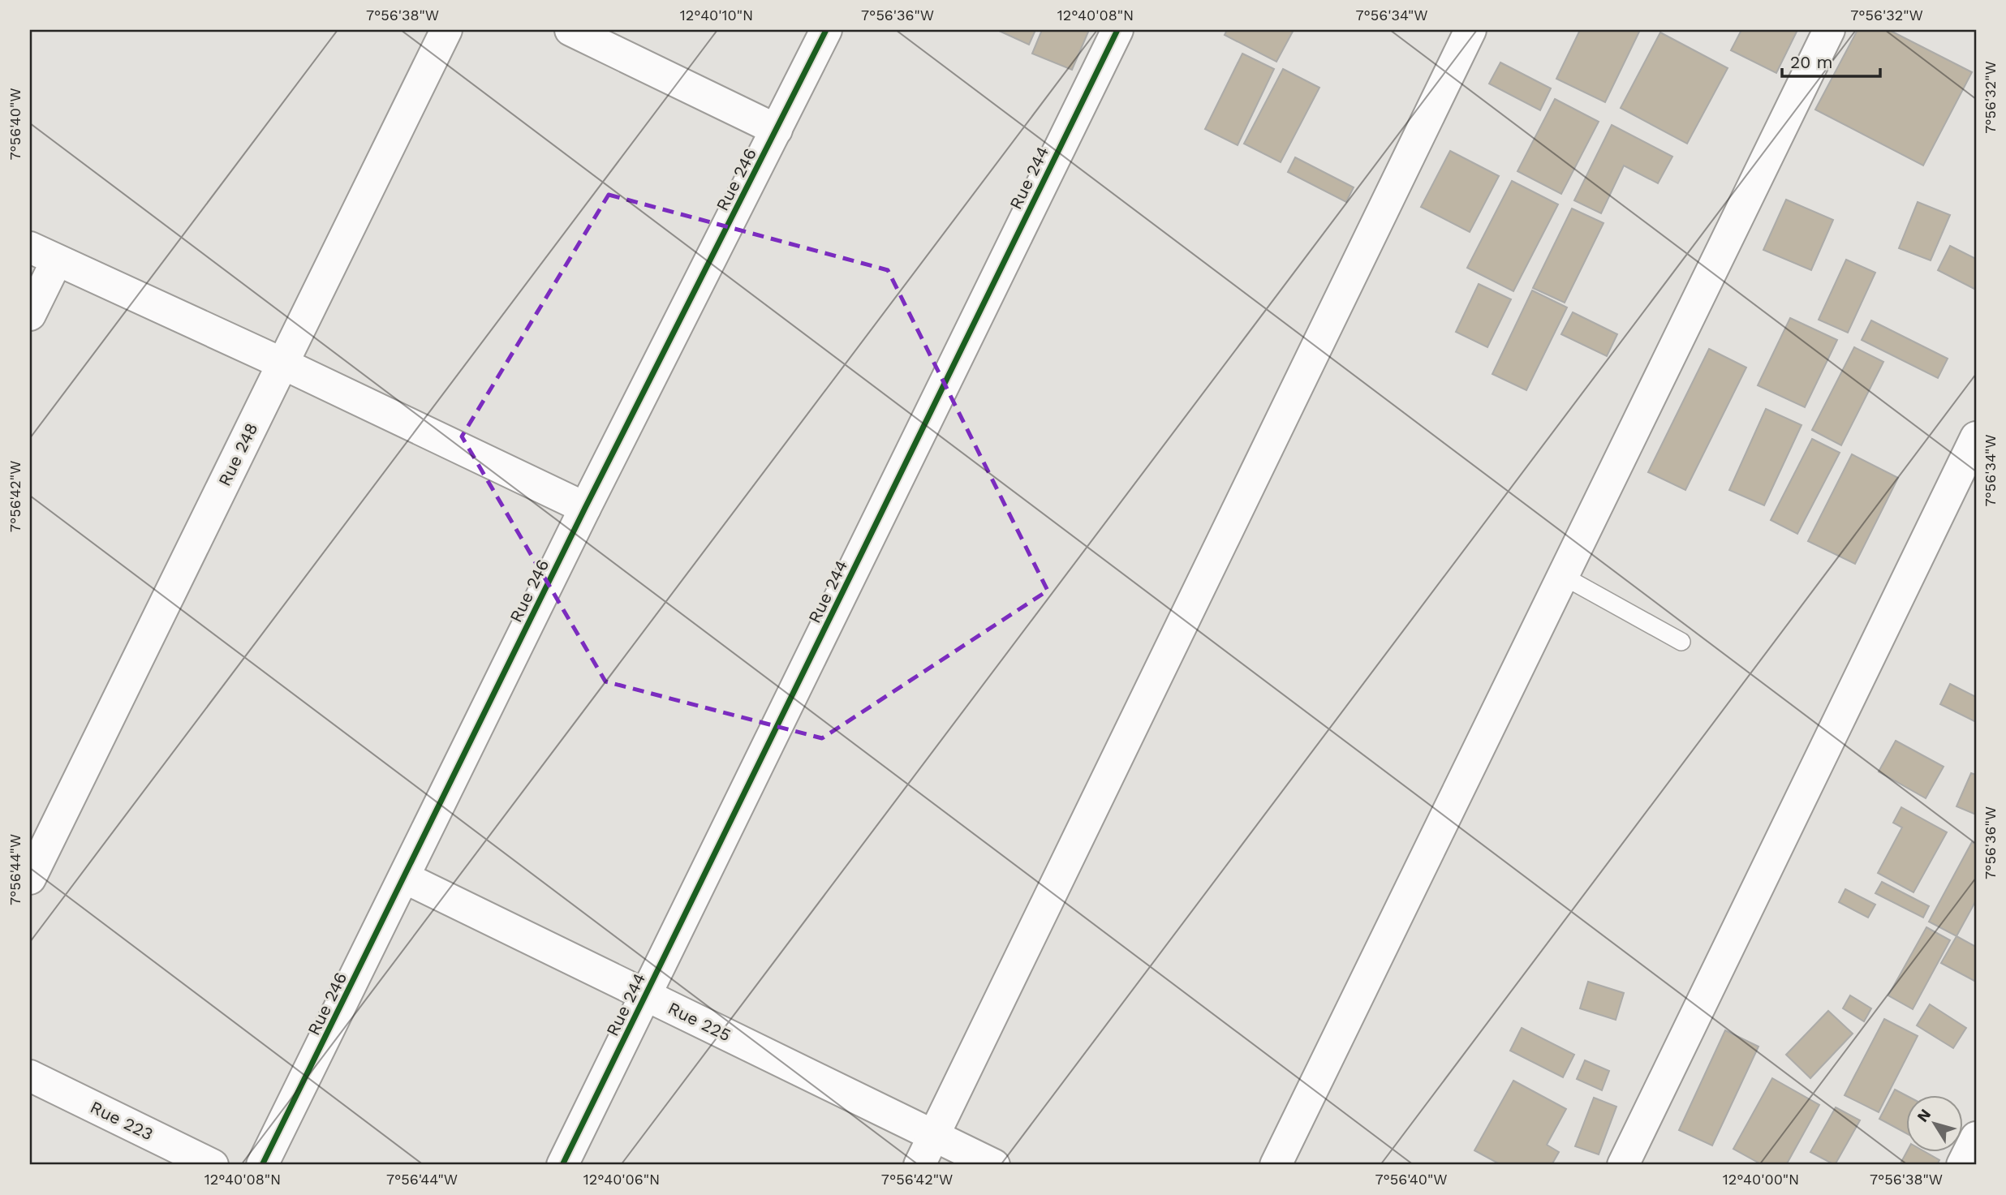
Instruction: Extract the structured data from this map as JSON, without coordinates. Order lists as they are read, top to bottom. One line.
{"streets":{"street":["Rue 244","Rue 246","Rue 248","Rue 225","Rue 223"]},"crossings":[["Rue 244","Rue 225"],["Rue 246","Rue 225"]],"scale_bar":"20 m","north":"top left","coordinates":["7°56'38\"W","12°40'10\"N","7°56'36\"W","12°40'08\"N","7°56'34\"W","7°56'32\"W","7°56'40\"W","7°56'42\"W","7°56'44\"W","12°40'06\"N","12°40'00\"N"]}
